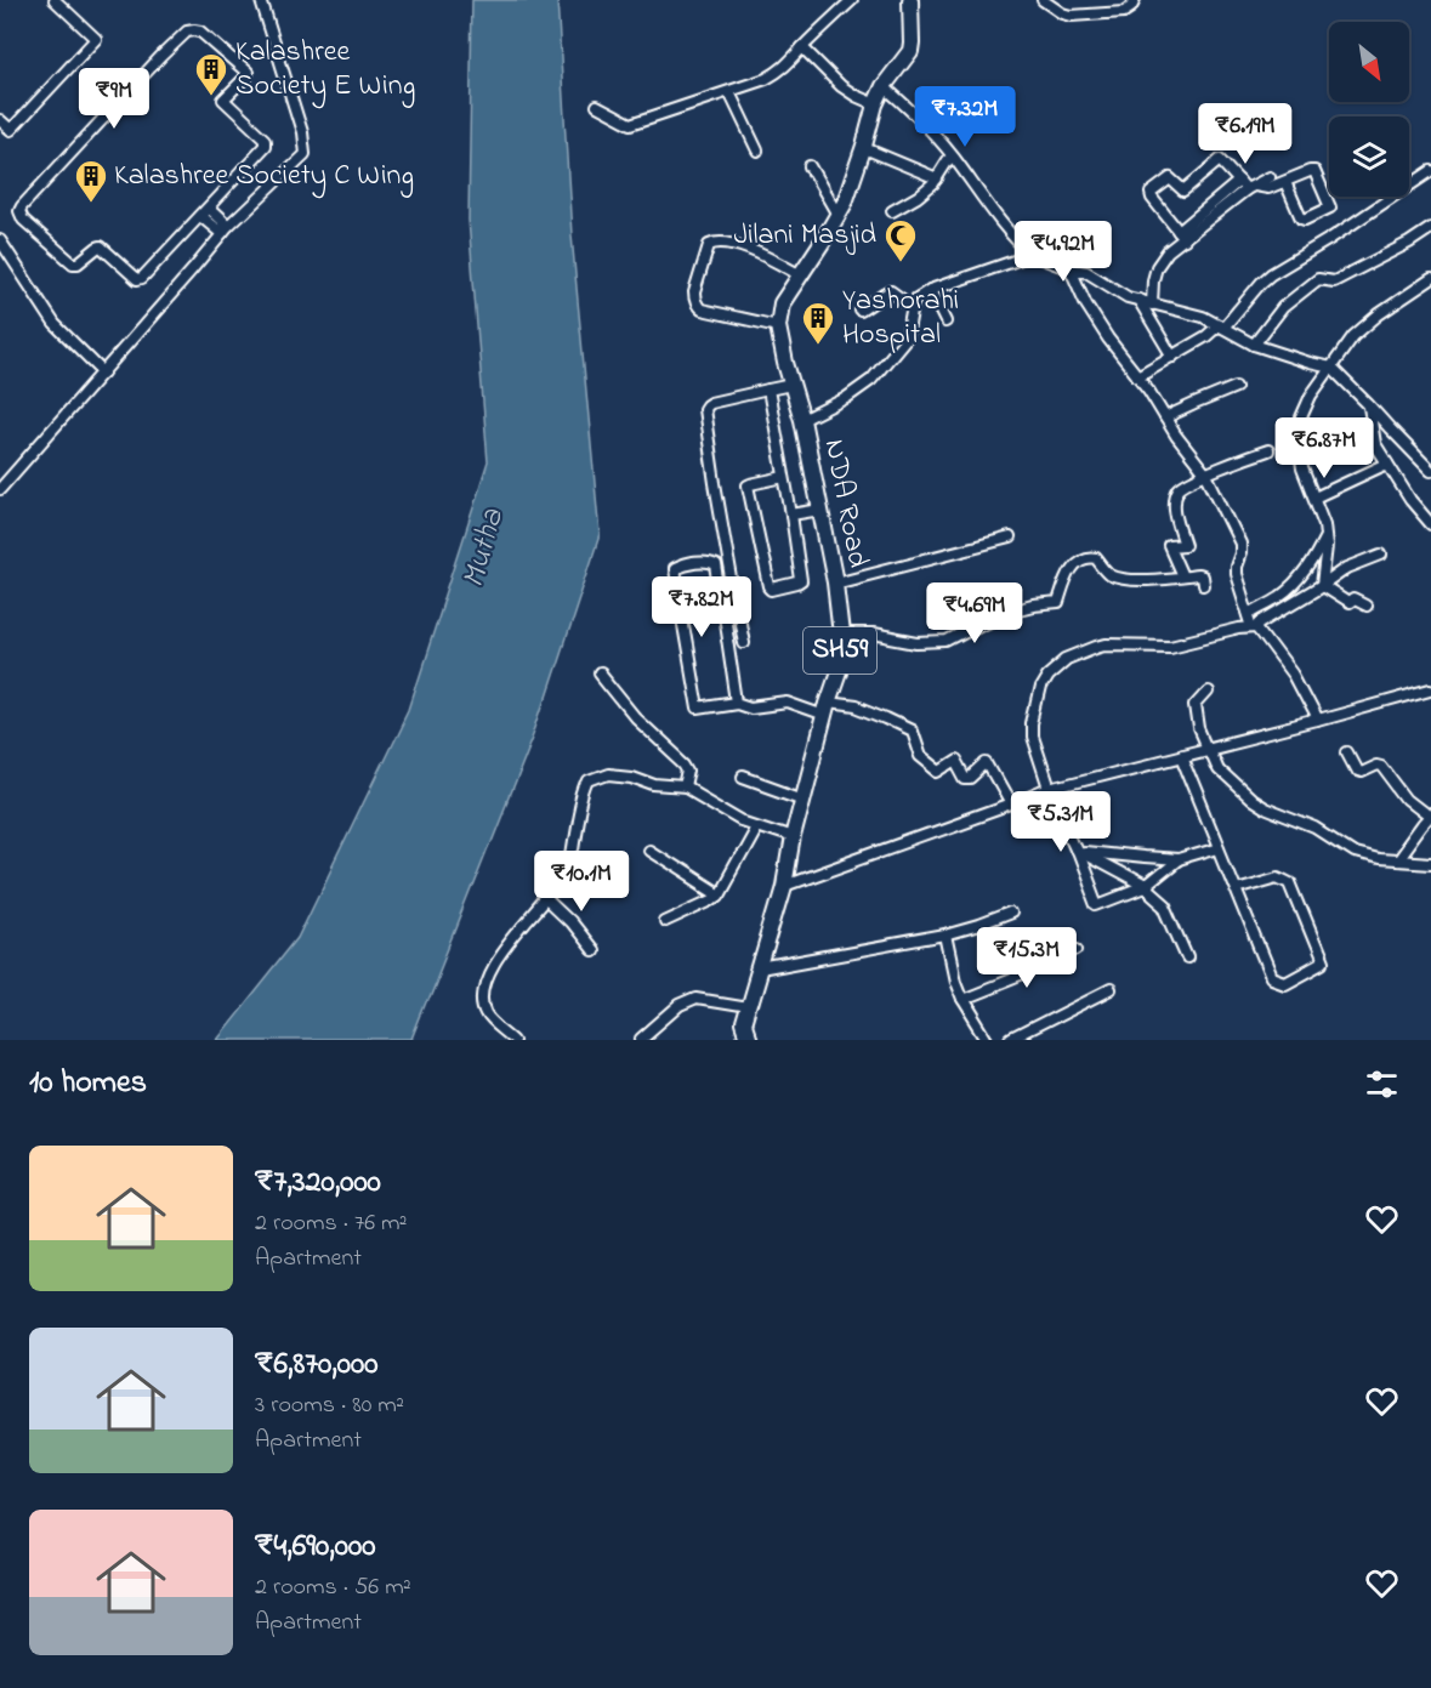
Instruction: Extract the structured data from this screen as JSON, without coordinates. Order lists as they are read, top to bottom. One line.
{"streets":{"main road":["NDA Road","SH59"]},"water":["Mutha"],"places":{"building":["Kalashree Society E Wing","Kalashree Society C Wing","Yashorahi Hospital"],"mosque":["Jilani Masjid"]},"north":"bottom right","page":{"price":["₹9M","₹7.32M","₹6.19M","₹4.92M","₹6.87M","₹7.82M","₹4.69M","₹5.31M","₹10.1M","₹15.3M"],"heading":"10 homes","list":[{"name":"₹7,320,000","note":"2 rooms · 76 m² · Apartment"},{"name":"₹6,870,000","note":"3 rooms · 80 m² · Apartment"},{"name":"₹4,690,000","note":"2 rooms · 56 m² · Apartment"}]}}
